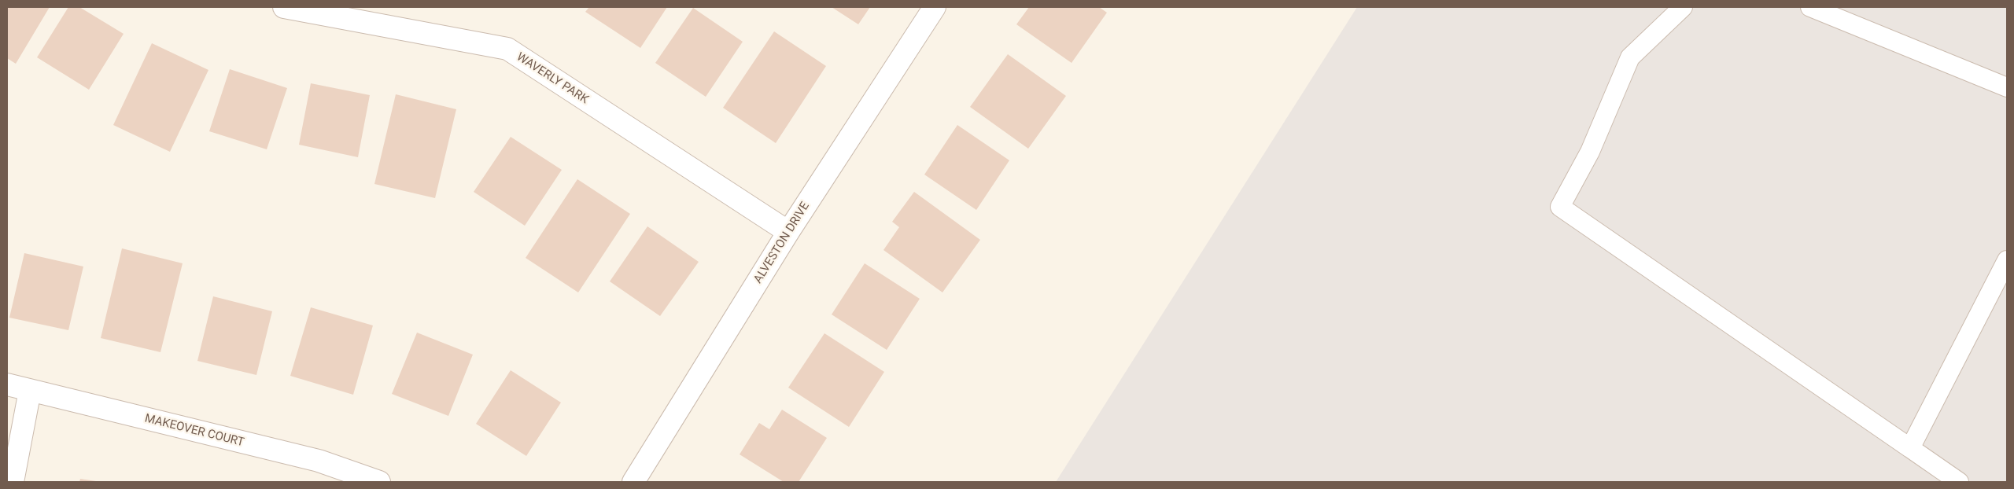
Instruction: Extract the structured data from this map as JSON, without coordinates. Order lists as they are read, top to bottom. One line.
{"streets":{"street":["WAVERLY PARK","ALVESTON DRIVE","MAKEOVER COURT"]},"crossings":[["WAVERLY PARK","ALVESTON DRIVE"]]}
